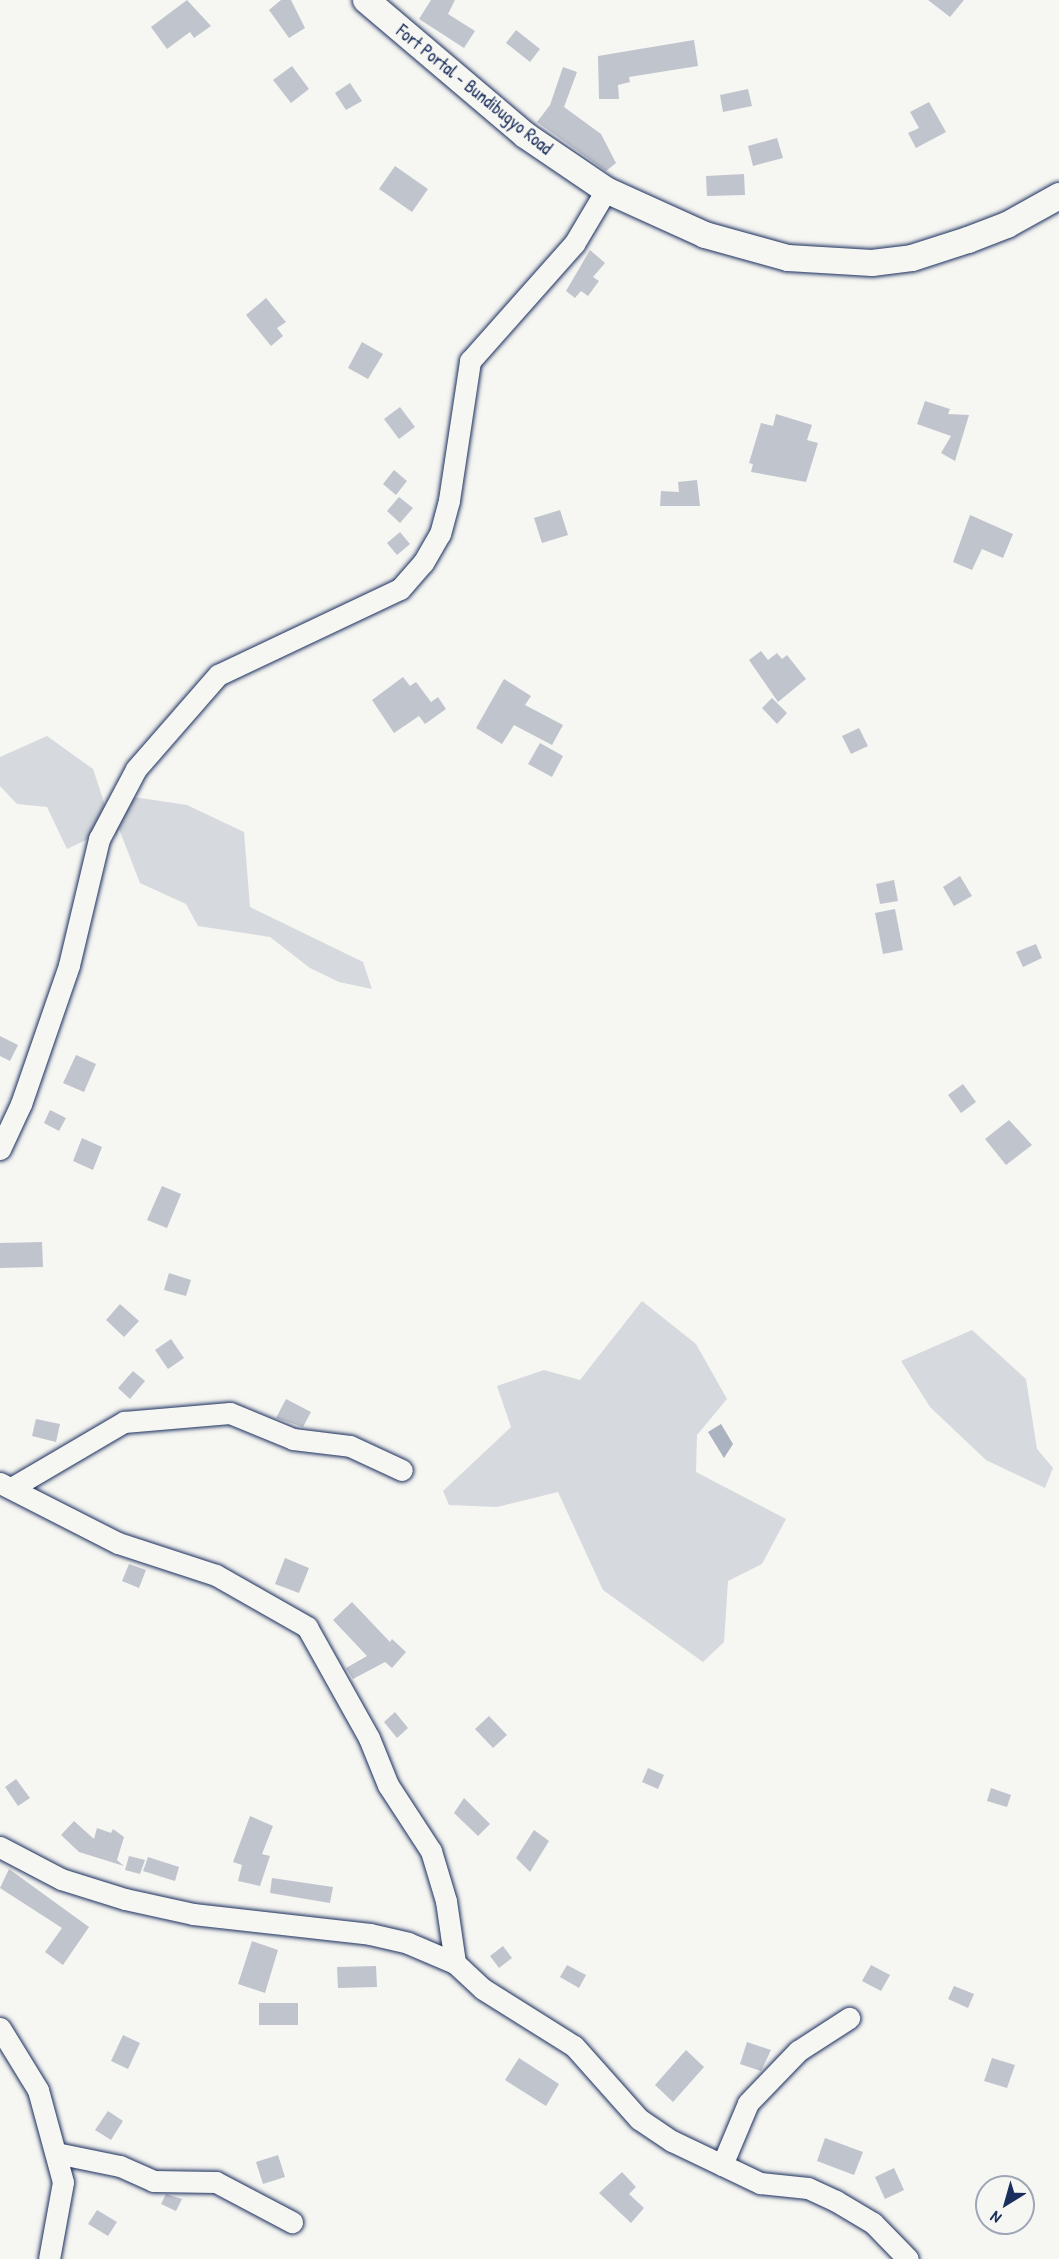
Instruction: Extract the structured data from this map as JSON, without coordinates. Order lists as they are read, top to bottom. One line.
{"streets":{"main road":["Fort Portal - Bundibugyo Road"]},"north":"bottom left"}
